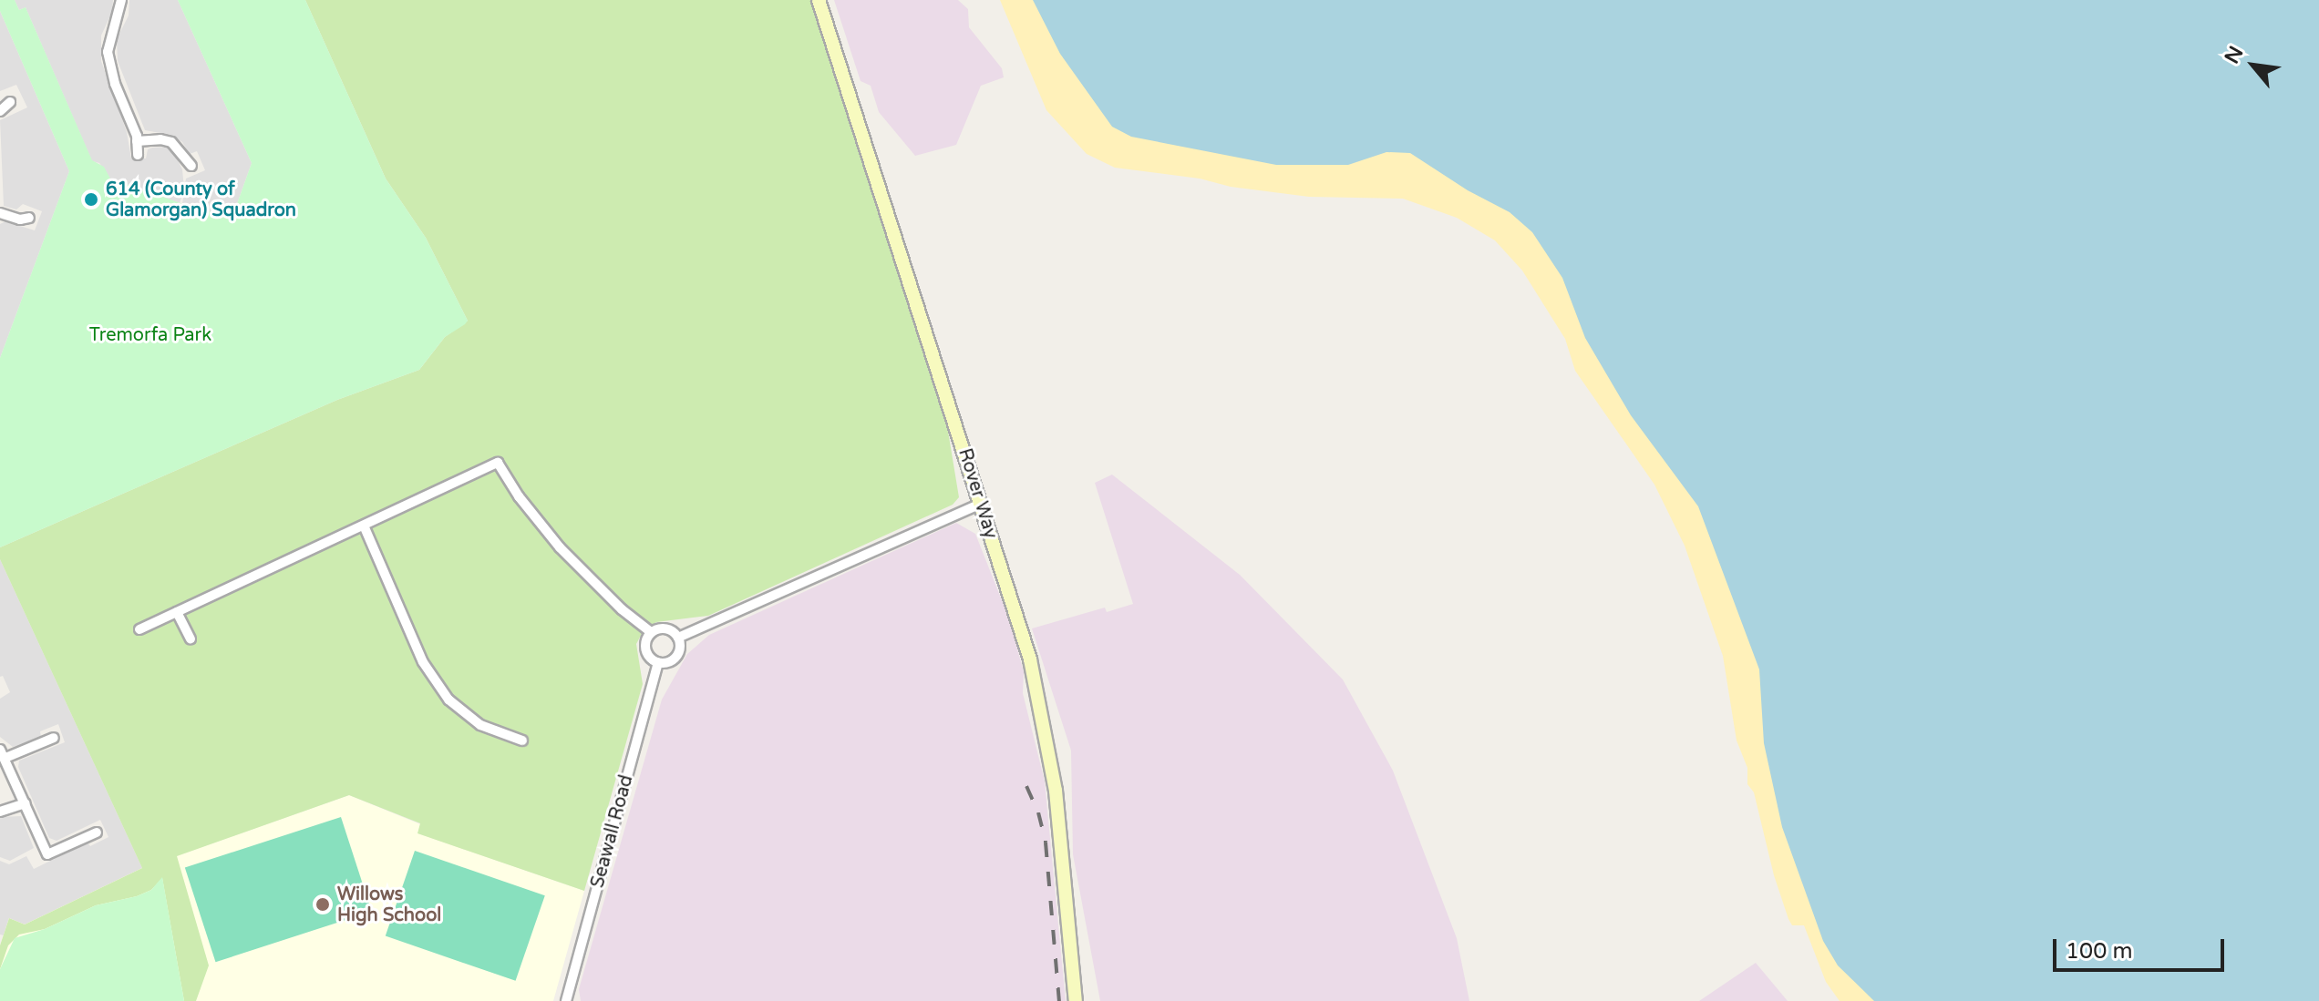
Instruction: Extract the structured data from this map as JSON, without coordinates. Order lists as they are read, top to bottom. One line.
{"streets":{"street":["Rover Way","Seawall Road"]},"parks":["Tremorfa Park"],"places":["614 (County of Glamorgan) Squadron","Willows High School"],"scale_bar":"100 m","north":"top left"}
